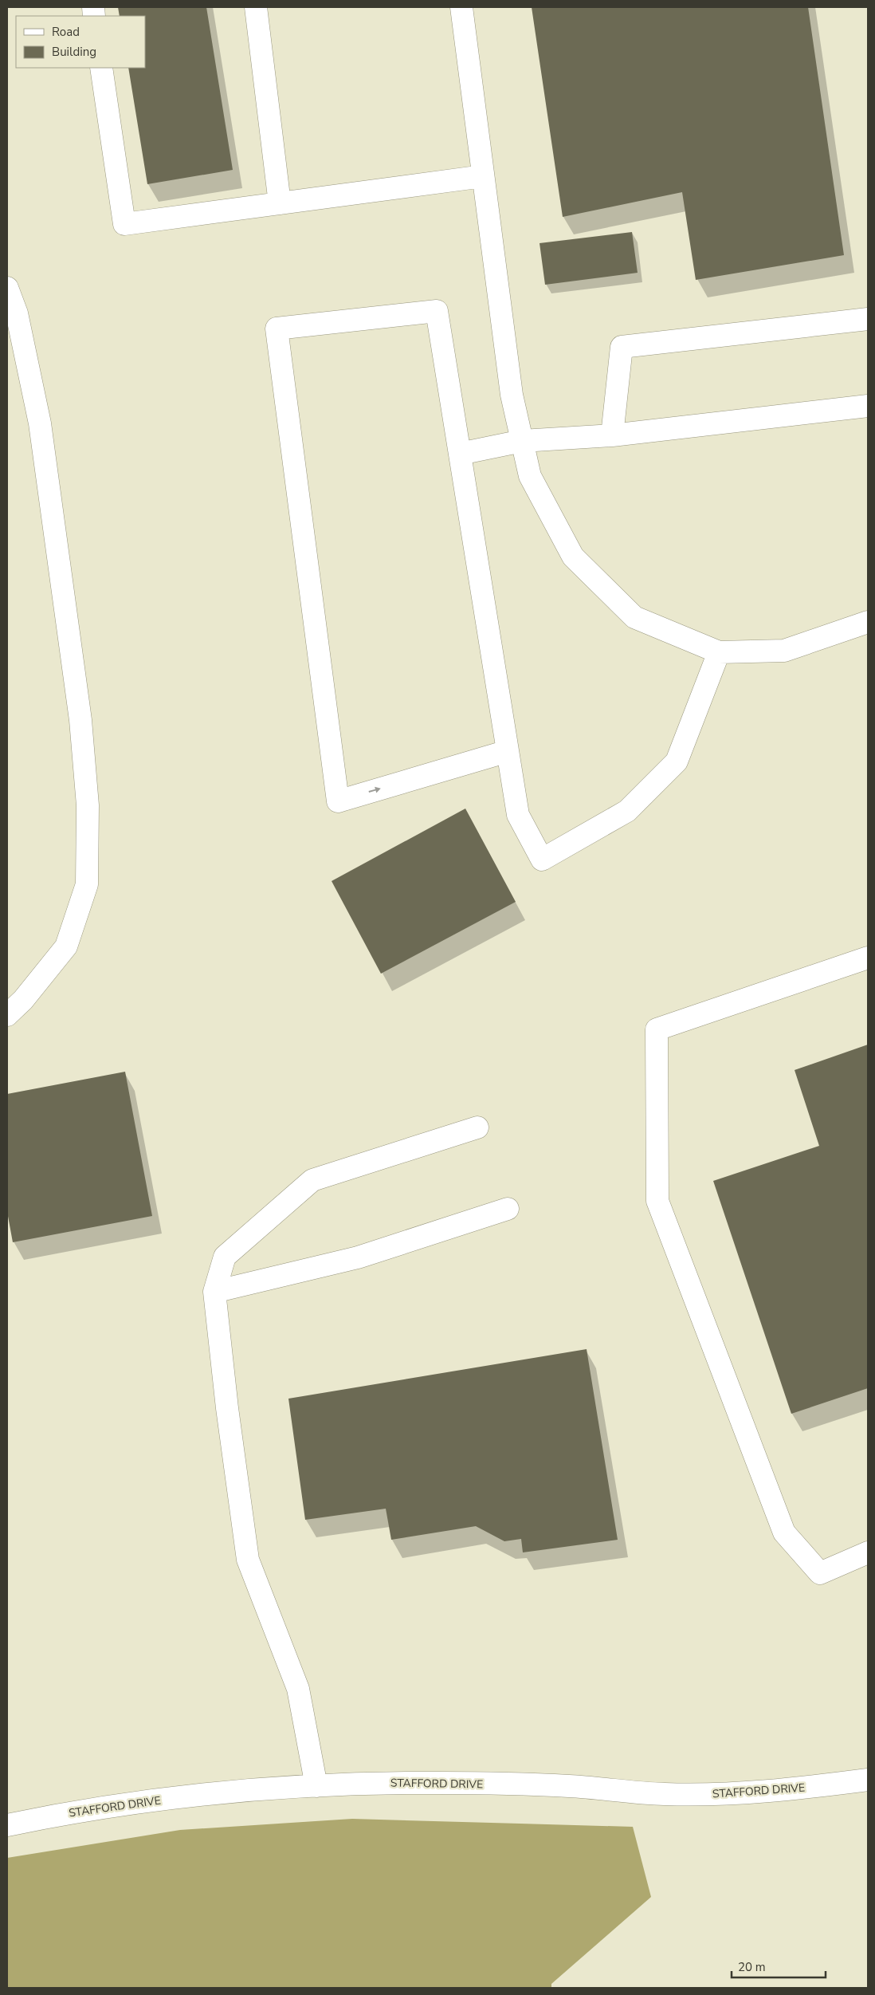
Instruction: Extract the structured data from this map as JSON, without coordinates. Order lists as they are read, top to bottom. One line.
{"streets":{"street":["STAFFORD DRIVE"]},"legend":["Road","Building"],"scale_bar":"20 m"}
